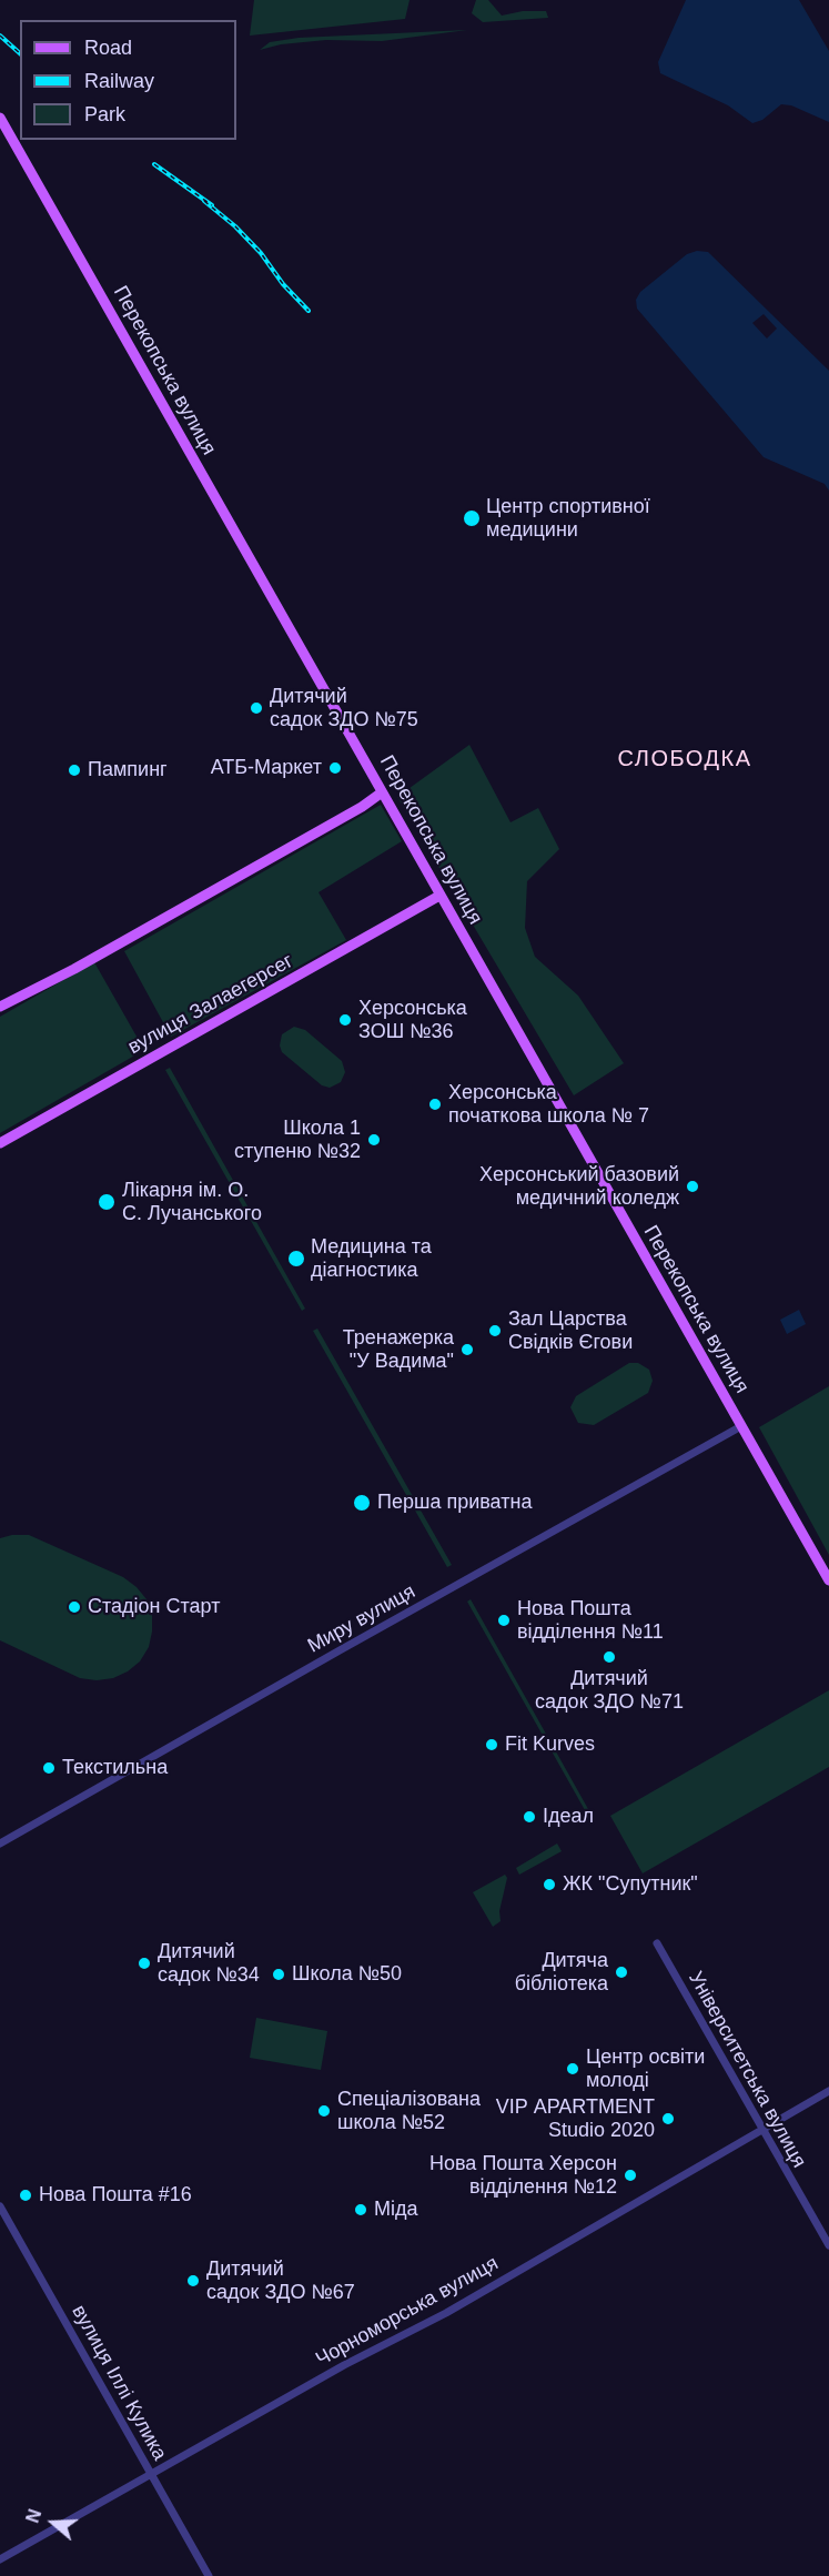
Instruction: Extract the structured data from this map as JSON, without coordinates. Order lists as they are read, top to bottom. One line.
{"streets":{"main road":["Перекопська вулиця","вулиця Залаегерсег"],"street":["Миру вулиця","Університетська вулиця","Чорноморська вулиця","вулиця Іллі Кулика"]},"crossings":[["Перекопська вулиця","вулиця Залаегерсег"],["Перекопська вулиця","Миру вулиця"],["Університетська вулиця","Чорноморська вулиця"],["Чорноморська вулиця","вулиця Іллі Кулика"]],"districts":["СЛОБОДКА"],"places":["Центр спортивної медицини","Дитячий садок ЗДО №75","АТБ-Маркет","Пампинг","Херсонська ЗОШ №36","Херсонська початкова школа № 7","Школа 1 ступеню №32","Херсонський базовий медичний коледж","Лікарня ім. О. С. Лучанського","Медицина та діагностика","Зал Царства Свідків Єгови","Тренажерка \"У Вадима\"","Перша приватна","Стадіон Старт","Нова Пошта відділення №11","Дитячий садок ЗДО №71","Fit Kurves","Текстильна","Ідеал","ЖК \"Супутник\"","Дитячий садок №34","Дитяча бібліотека","Школа №50","Центр освіти молоді","Спеціалізована школа №52","VIP APARTMENT Studio 2020","Нова Пошта Херсон відділення №12","Нова Пошта #16","Міда","Дитячий садок ЗДО №67"],"legend":["Road","Railway","Park"],"north":"left"}
